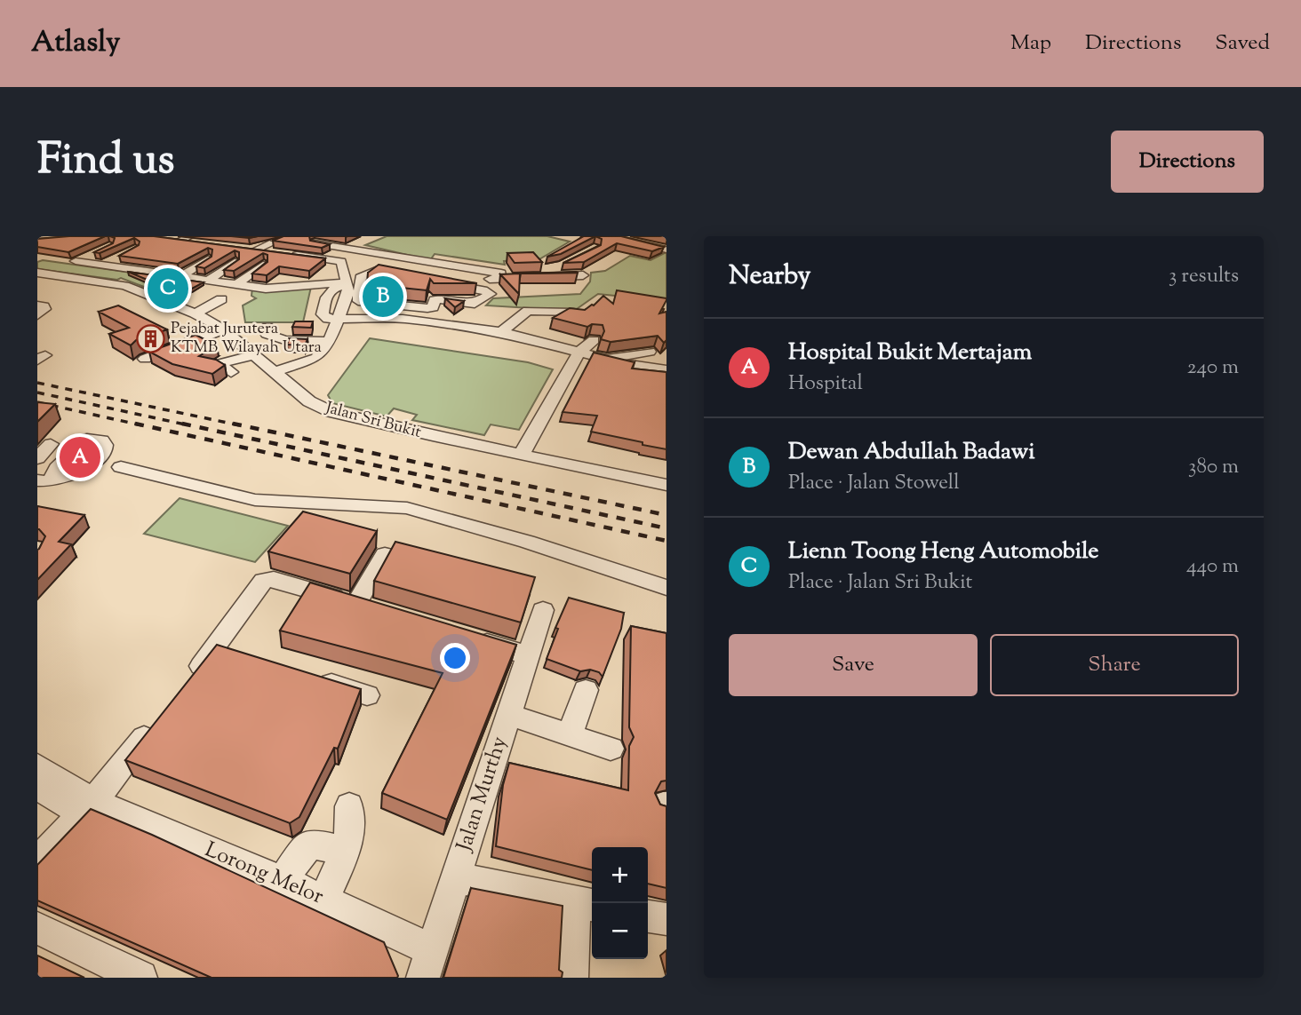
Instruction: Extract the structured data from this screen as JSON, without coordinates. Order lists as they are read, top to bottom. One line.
{"streets":{"street":["Jalan Sri Bukit","Jalan Murthy","Lorong Melor"]},"crossings":[["Jalan Murthy","Lorong Melor"]],"places":{"building":["Pejabat Jurutera KTMB Wilayah Utara"]},"page":{"header":"Atlasly","nav":["Map","Directions","Saved"],"title":"Find us","buttons":["Directions",["Save","Share"]],"heading":["Nearby","3 results"],"pins":["C","B","A"],"list":[{"mark":"A","name":"Hospital Bukit Mertajam","note":"Hospital","value":"240 m"},{"mark":"B","name":"Dewan Abdullah Badawi","note":"Place · Jalan Stowell","value":"380 m"},{"mark":"C","name":"Lienn Toong Heng Automobile","note":"Place · Jalan Sri Bukit","value":"440 m"}],"map_buttons":["+","−"]}}
